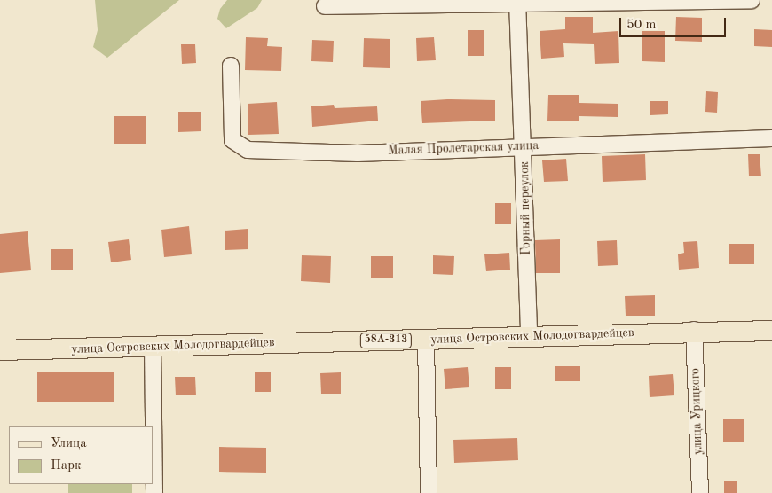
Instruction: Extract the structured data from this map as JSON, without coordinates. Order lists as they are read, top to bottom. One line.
{"streets":{"main road":["улица Островских Молодогвардейцев","58А-313"],"street":["Малая Пролетарская улица","Горный переулок","улица Урицкого"]},"crossings":[["Малая Пролетарская улица","Горный переулок"],["Горный переулок","улица Островских Молодогвардейцев"],["улица Островских Молодогвардейцев","улица Урицкого"]],"legend":["Улица","Парк"],"scale_bar":"50 m"}
